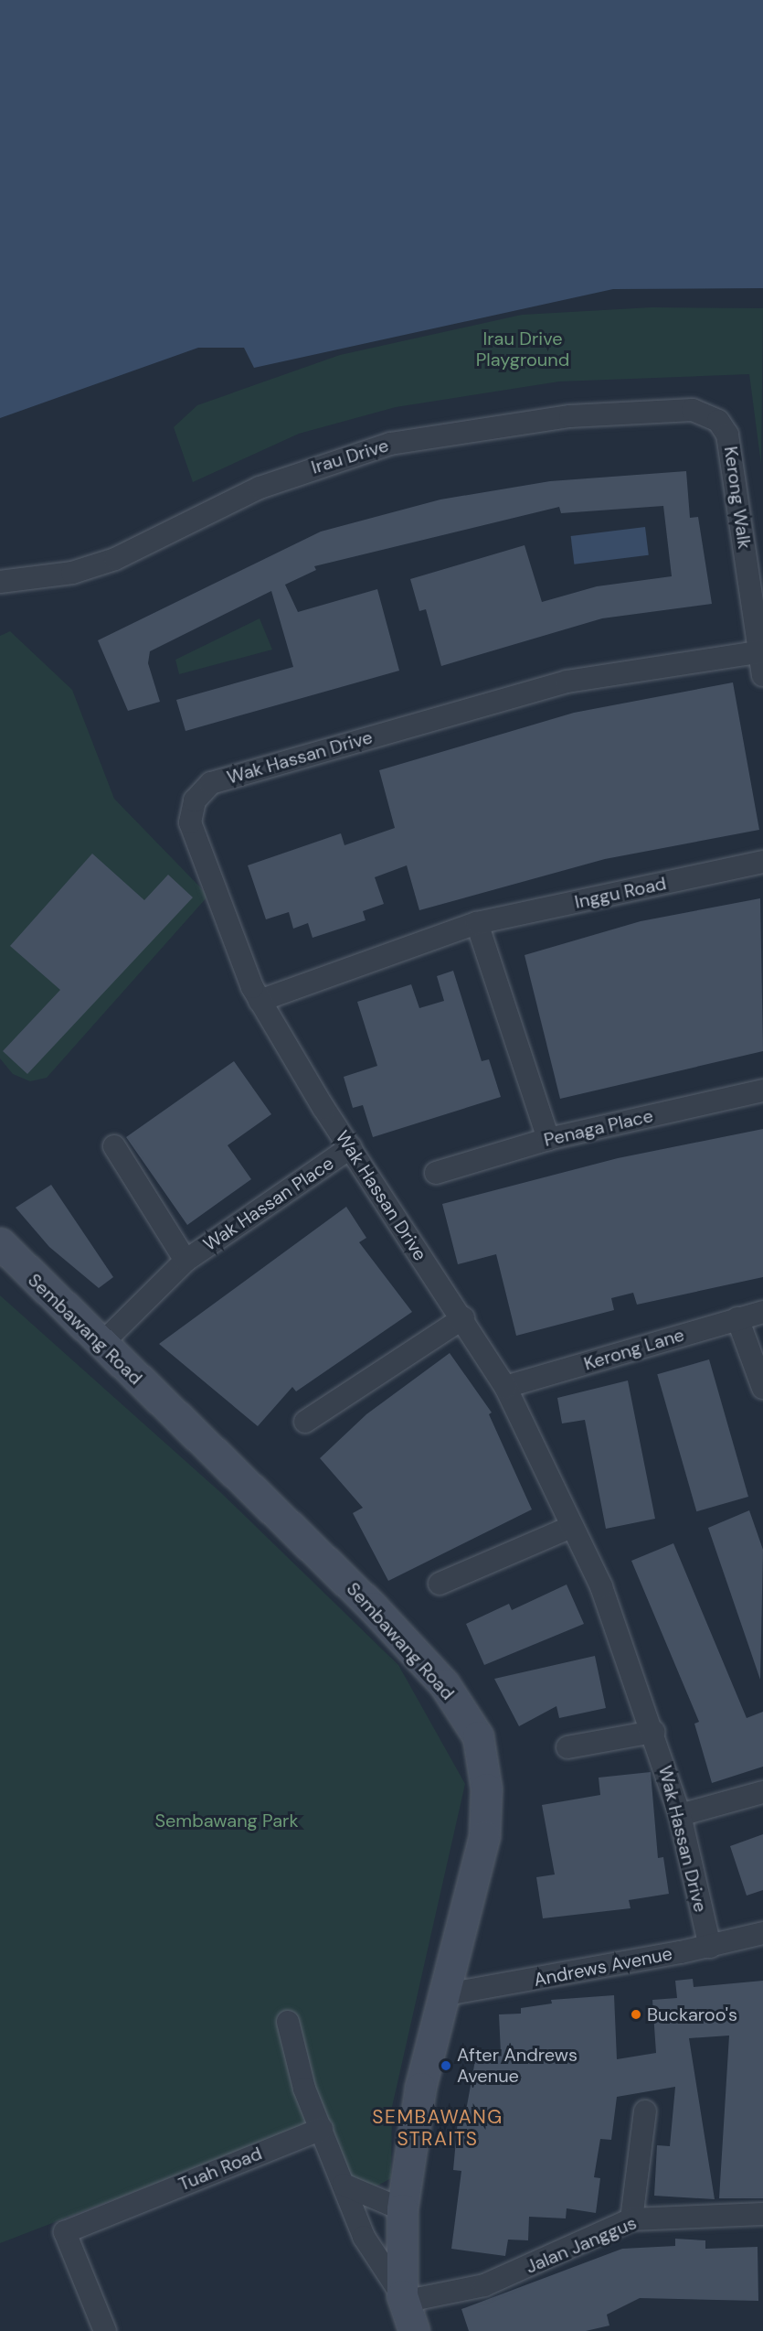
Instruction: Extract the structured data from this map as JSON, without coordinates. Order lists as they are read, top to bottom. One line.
{"streets":{"street":["Irau Drive","Kerong Walk","Wak Hassan Drive","Inggu Road","Penaga Place","Wak Hassan Place","Sembawang Road","Kerong Lane","Andrews Avenue","Tuah Road","Jalan Janggus"]},"crossings":[["Irau Drive","Kerong Walk"],["Kerong Walk","Wak Hassan Drive"],["Wak Hassan Drive","Inggu Road"],["Wak Hassan Drive","Wak Hassan Place"],["Wak Hassan Drive","Kerong Lane"],["Wak Hassan Drive","Andrews Avenue"],["Wak Hassan Place","Sembawang Road"],["Sembawang Road","Andrews Avenue"],["Sembawang Road","Jalan Janggus"]],"districts":["SEMBAWANG STRAITS"],"parks":["Irau Drive Playground","Sembawang Park"],"places":["Buckaroo's","After Andrews Avenue"]}
